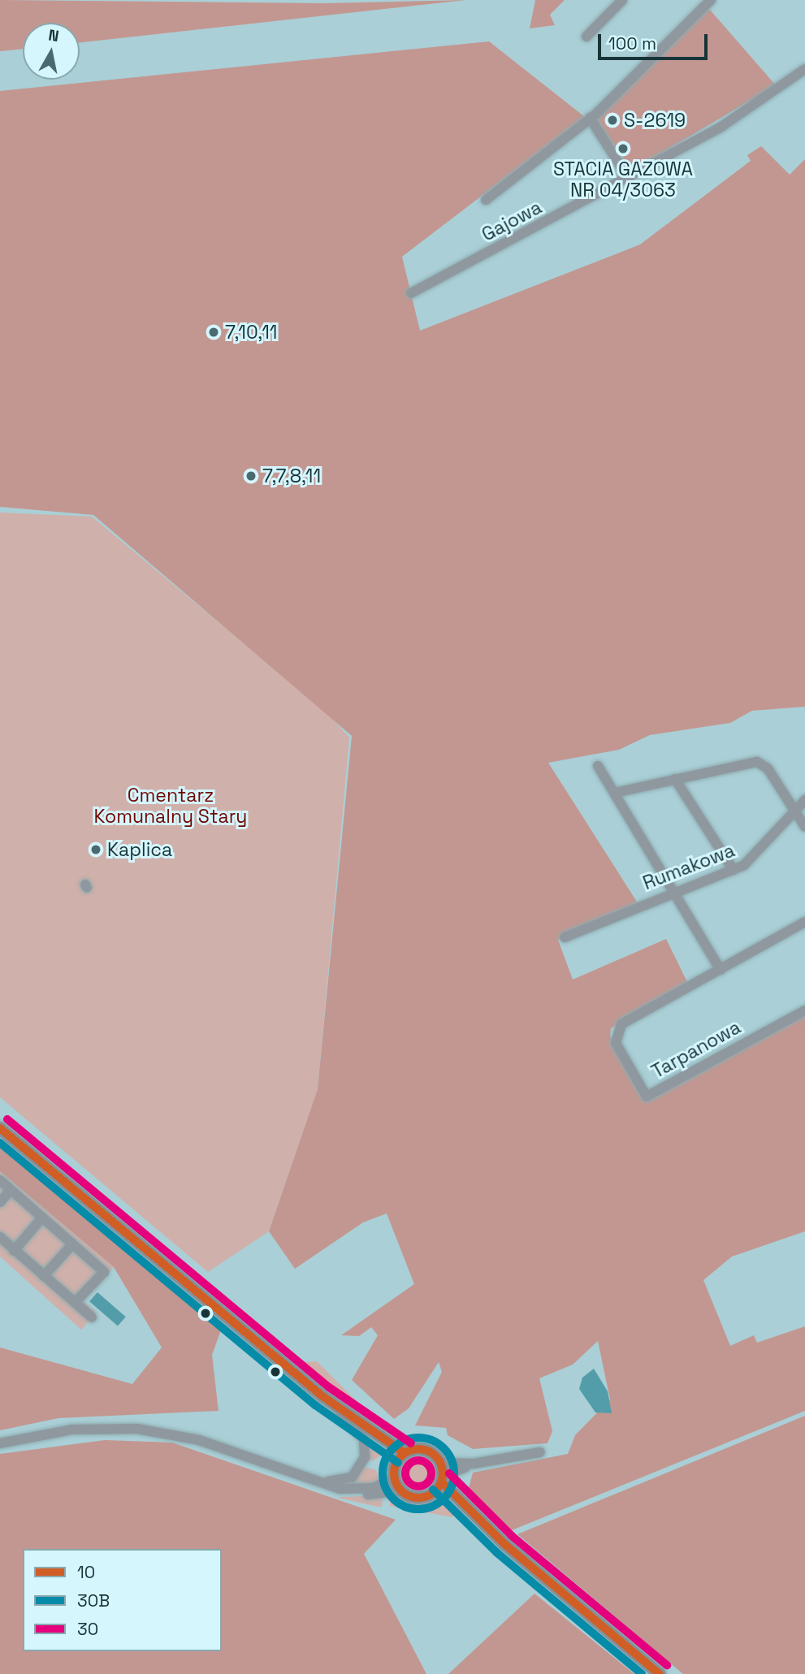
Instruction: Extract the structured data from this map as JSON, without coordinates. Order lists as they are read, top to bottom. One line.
{"streets":{"street":["Gajowa","Rumakowa","Tarpanowa"]},"parks":["Cmentarz Komunalny Stary"],"places":["S-2619","STACIA GAZOWA NR 04/3063","7,10,11","7,7,8,11","Kaplica"],"lines":["transit line 30","transit line 10","transit line 30B"],"legend":["10","30B","30"],"scale_bar":"100 m","north":"top"}
